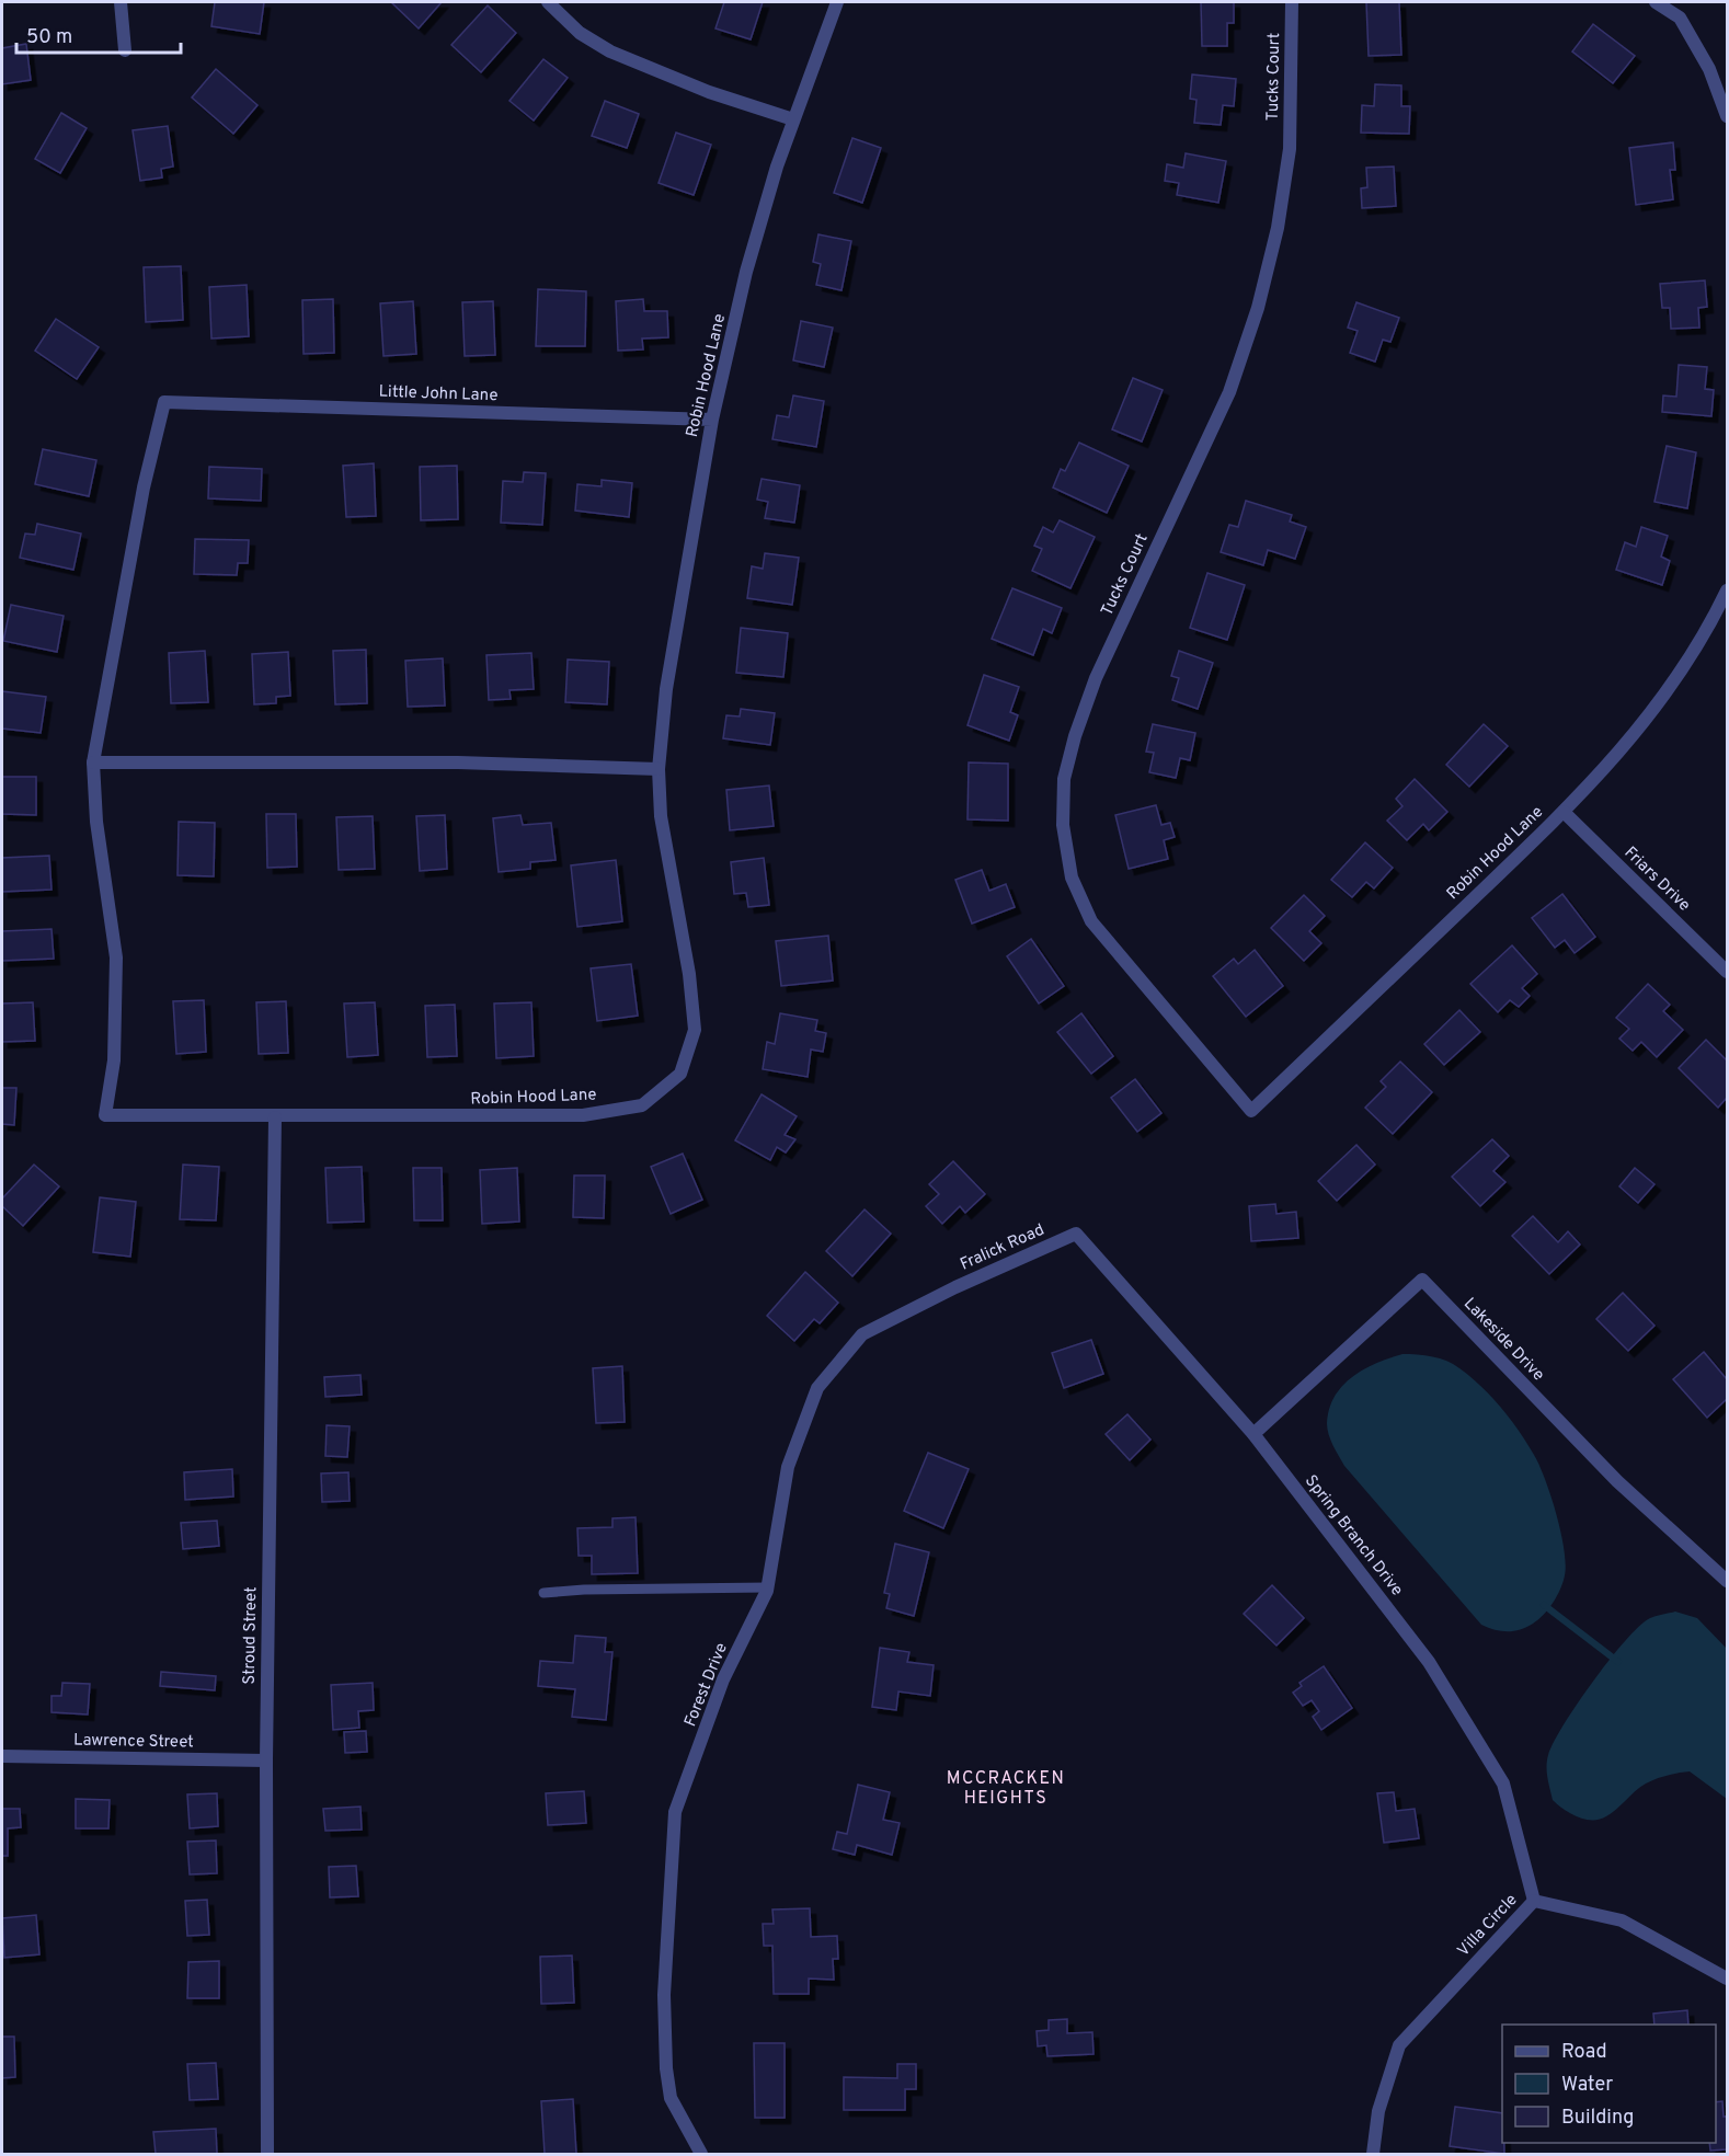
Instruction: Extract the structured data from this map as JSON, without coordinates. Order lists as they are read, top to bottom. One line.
{"streets":{"street":["Tucks Court","Robin Hood Lane","Little John Lane","Friars Drive","Fralick Road","Lakeside Drive","Spring Branch Drive","Stroud Street","Forest Drive","Lawrence Street","Villa Circle"]},"crossings":[["Tucks Court","Robin Hood Lane"],["Robin Hood Lane","Little John Lane"],["Robin Hood Lane","Friars Drive"],["Robin Hood Lane","Stroud Street"],["Fralick Road","Spring Branch Drive"],["Fralick Road","Forest Drive"],["Lakeside Drive","Spring Branch Drive"],["Spring Branch Drive","Villa Circle"],["Stroud Street","Lawrence Street"]],"districts":["MCCRACKEN HEIGHTS"],"legend":["Road","Water","Building"],"scale_bar":"50 m"}
